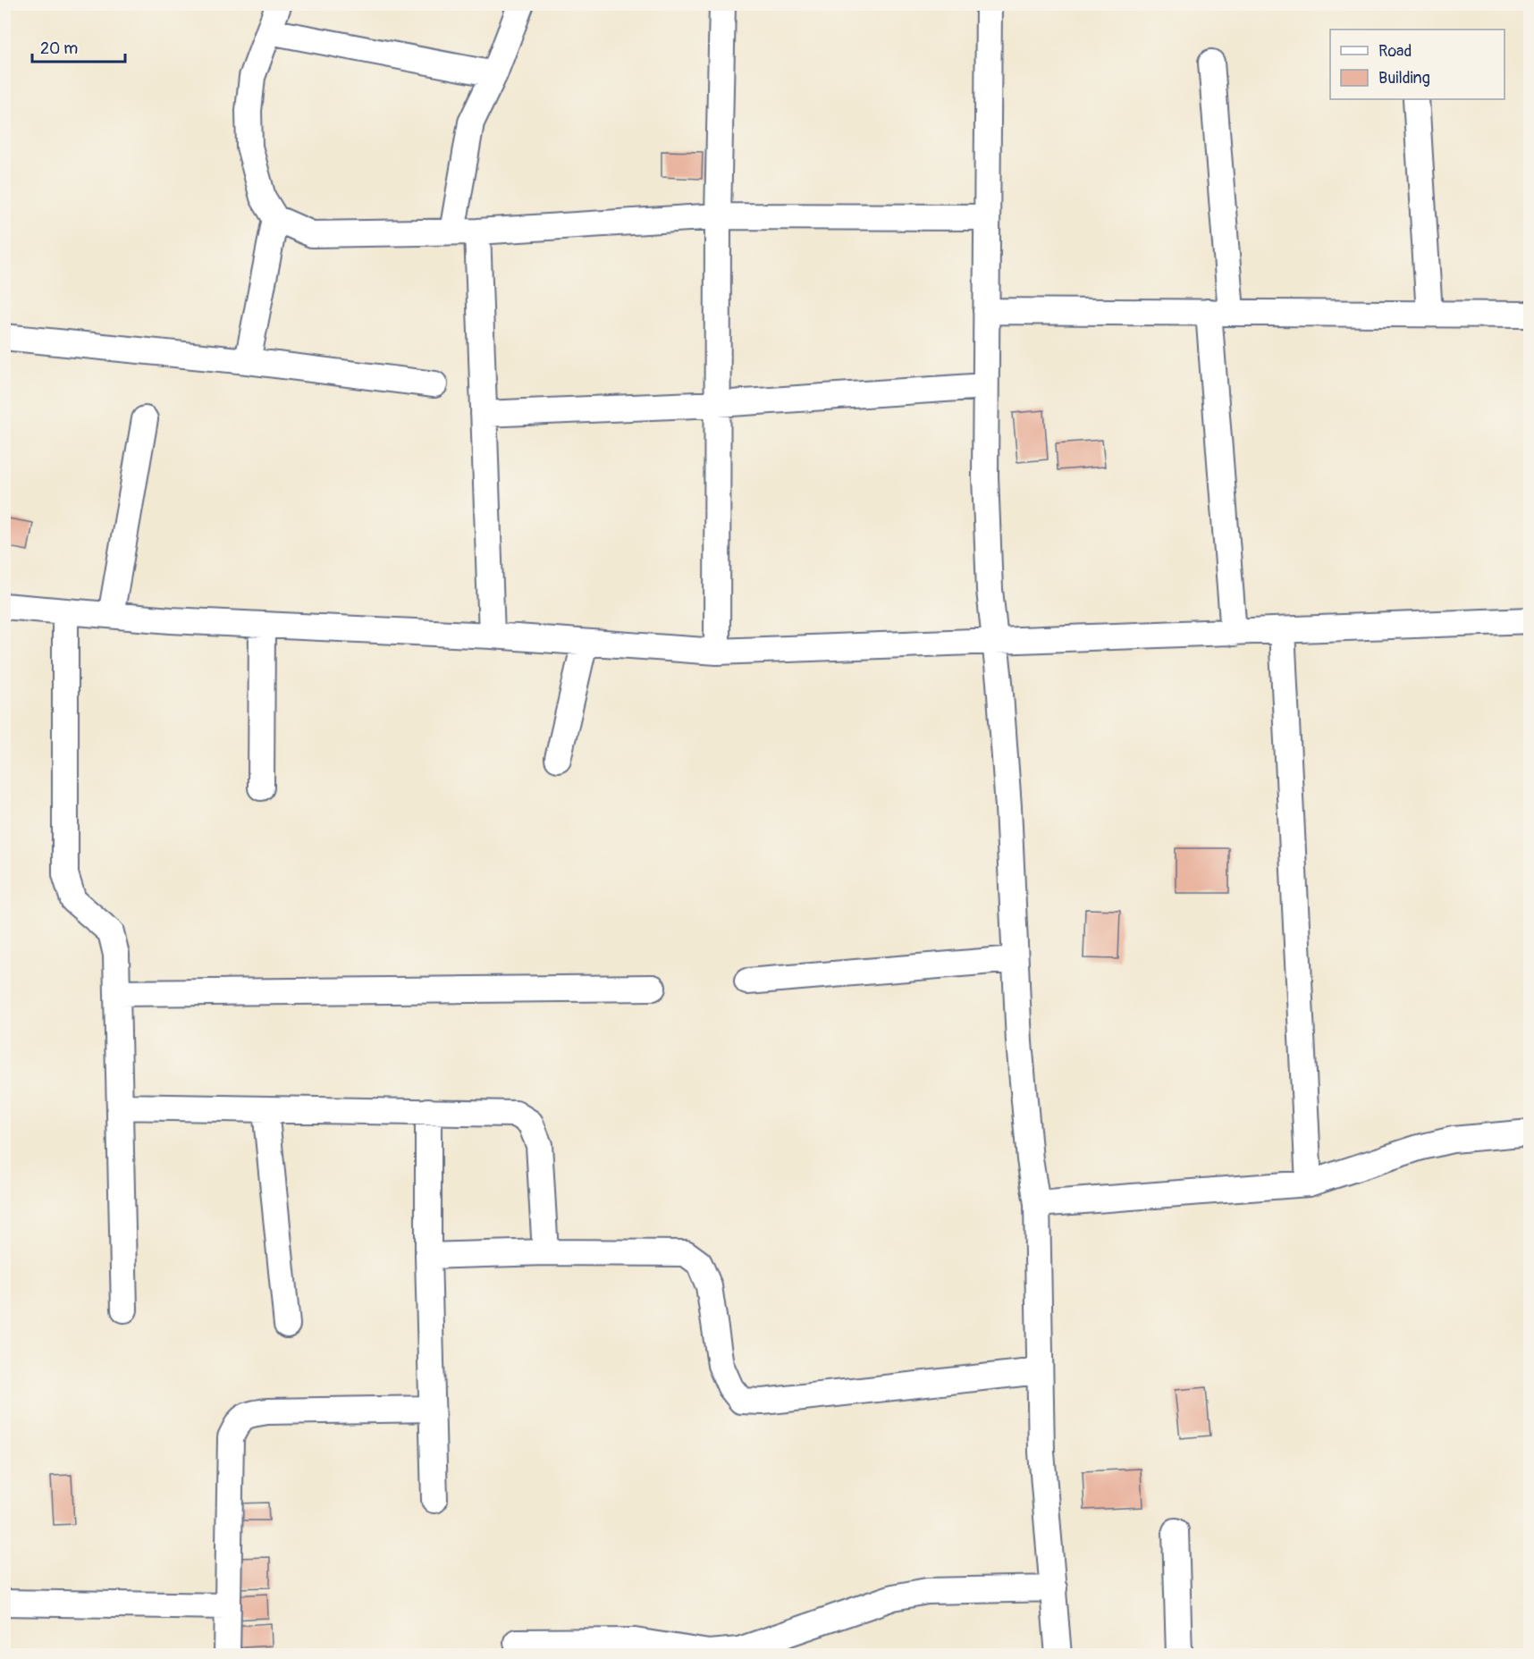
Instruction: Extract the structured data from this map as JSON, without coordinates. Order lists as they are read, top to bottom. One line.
{"legend":["Road","Building"],"scale_bar":"20 m"}
